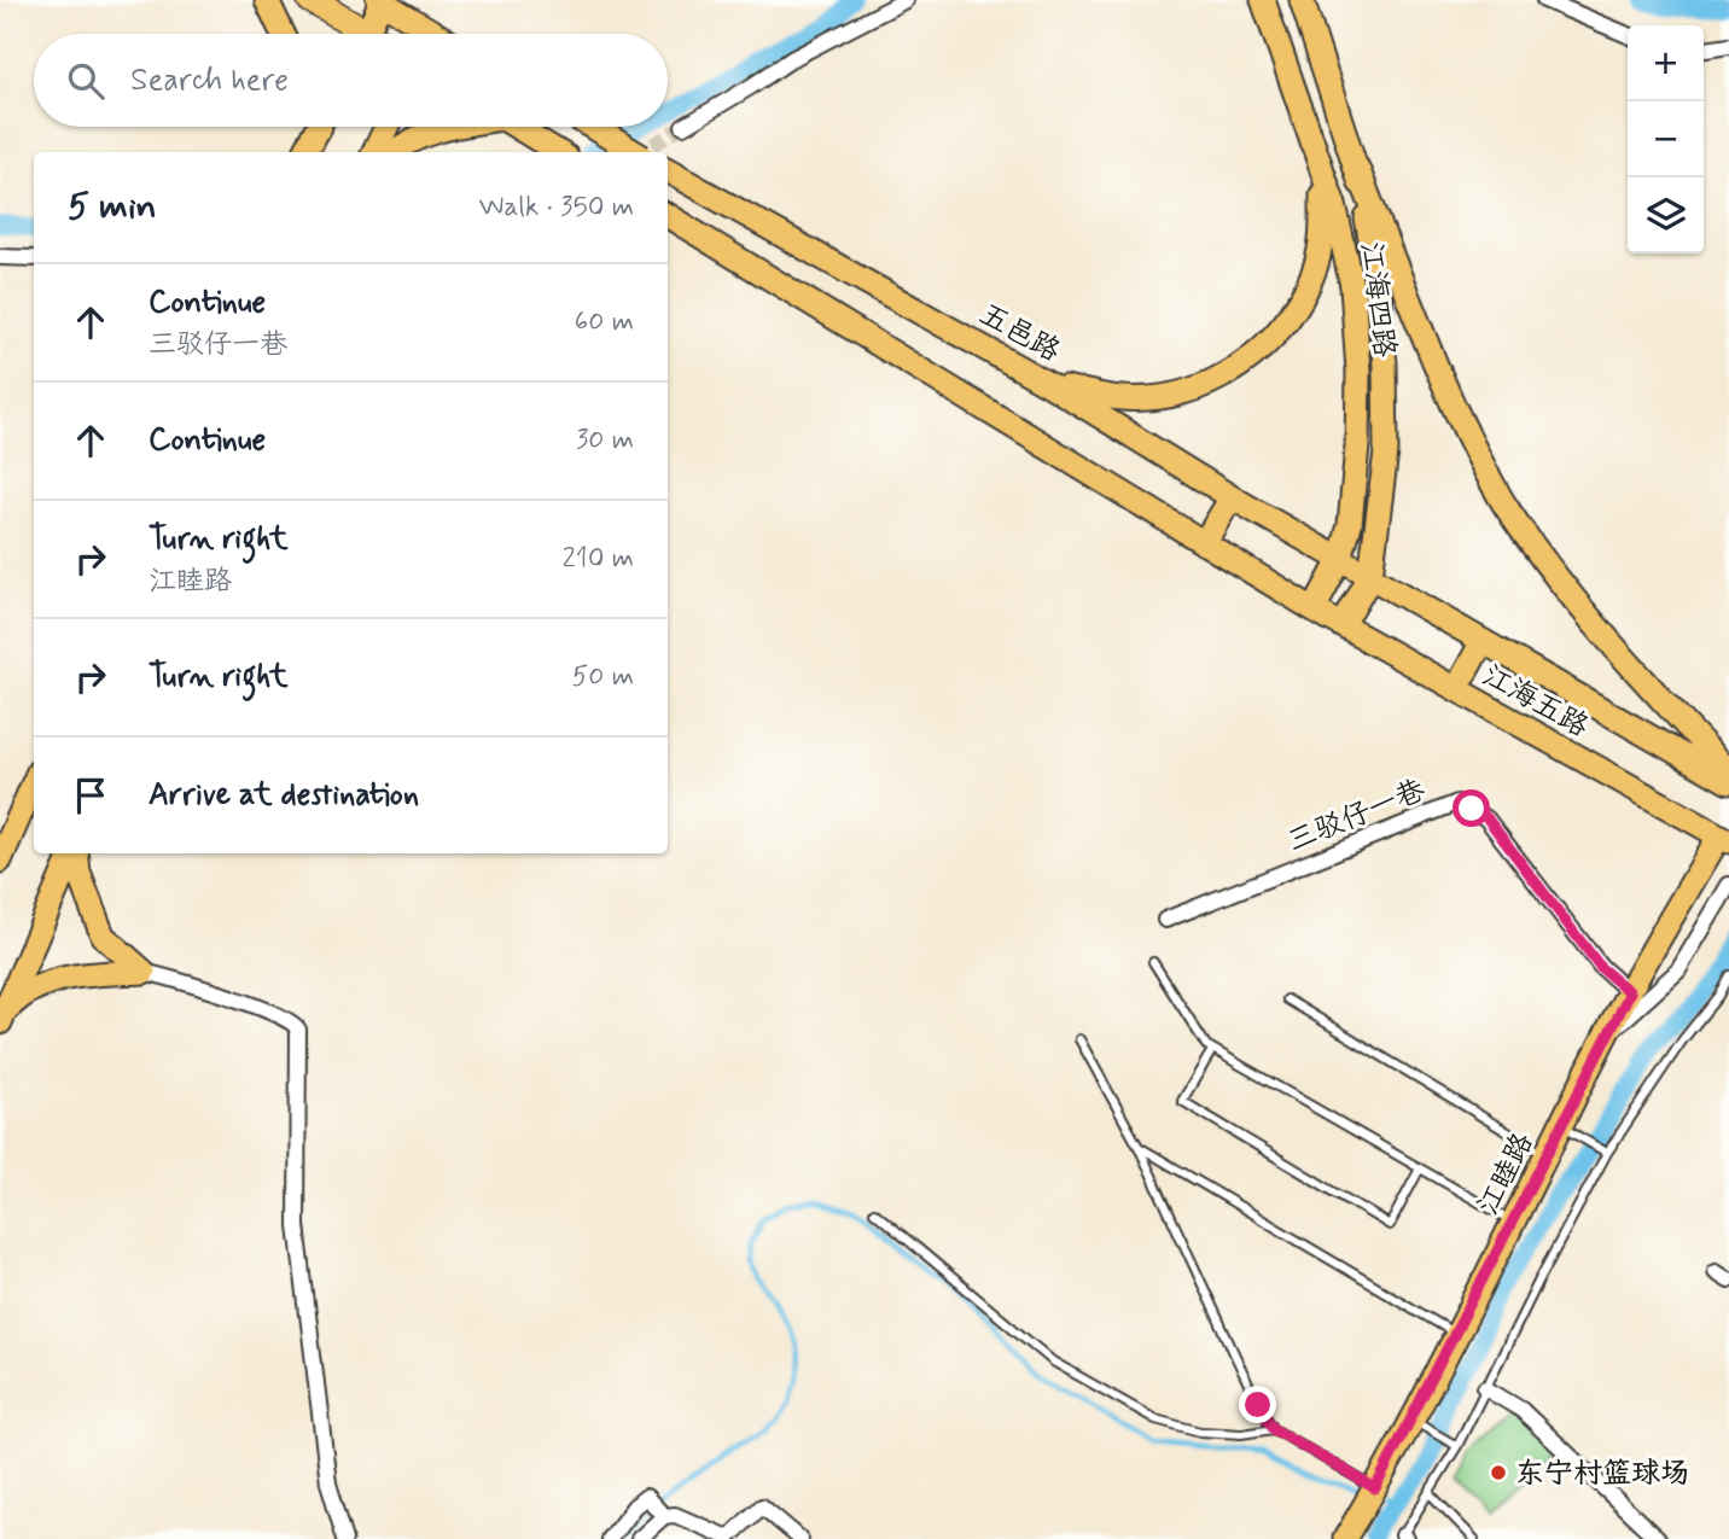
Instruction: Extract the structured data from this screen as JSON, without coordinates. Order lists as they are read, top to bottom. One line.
{"streets":{"main road":["江海四路","五邑路","江海五路","江睦路"],"street":["三驳仔一巷"]},"crossings":[["江海四路","五邑路"],["江海四路","江海五路"],["五邑路","江海五路"],["江海五路","江睦路"],["三驳仔一巷","江睦路"]],"places":["东宁村篮球场"],"page":{"map_buttons":["+","−"],"search":"Search here","heading":["5 min","Walk · 350 m"],"list":[["Continue","三驳仔一巷","60 m"],["Continue","30 m"],["Turn right","江睦路","210 m"],["Turn right","50 m"],"Arrive at destination"]}}
